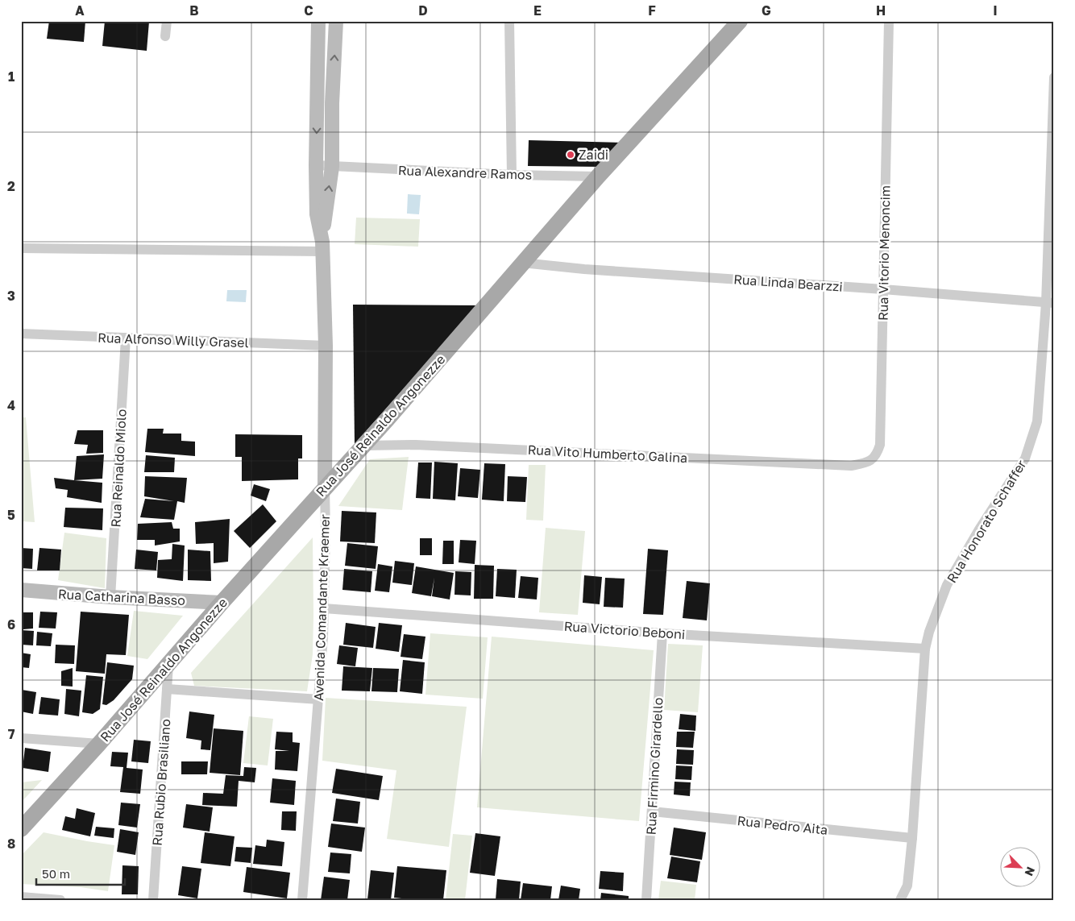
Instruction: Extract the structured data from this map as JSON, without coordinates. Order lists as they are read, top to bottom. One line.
{"streets":{"main road":["Rua José Reinaldo Angonezze","Rua Catharina Basso","Avenida Comandante Kraemer"],"street":["Rua Alexandre Ramos","Rua Vitorio Menoncim","Rua Linda Bearzzi","Rua Alfonso Willy Grasel","Rua Vito Humberto Galina","Rua Reinaldo Miolo","Rua Honorato Schaffer","Rua Victorio Beboni","Rua Firmino Girardello","Rua Rubio Brasiliano","Rua Pedro Aita"]},"crossings":[["Rua Alexandre Ramos","Rua José Reinaldo Angonezze"],["Rua Alexandre Ramos","Avenida Comandante Kraemer"],["Rua Vitorio Menoncim","Rua Linda Bearzzi"],["Rua Vitorio Menoncim","Rua Vito Humberto Galina"],["Rua Linda Bearzzi","Rua José Reinaldo Angonezze"],["Rua Linda Bearzzi","Rua Honorato Schaffer"],["Rua Alfonso Willy Grasel","Rua Reinaldo Miolo"],["Rua Alfonso Willy Grasel","Avenida Comandante Kraemer"],["Rua José Reinaldo Angonezze","Rua Vito Humberto Galina"],["Rua José Reinaldo Angonezze","Rua Catharina Basso"],["Rua José Reinaldo Angonezze","Avenida Comandante Kraemer"],["Rua José Reinaldo Angonezze","Rua Rubio Brasiliano"],["Rua Reinaldo Miolo","Rua Catharina Basso"],["Rua Honorato Schaffer","Rua Victorio Beboni"],["Avenida Comandante Kraemer","Rua Victorio Beboni"],["Rua Victorio Beboni","Rua Firmino Girardello"],["Rua Firmino Girardello","Rua Pedro Aita"]],"places":["Zaidi"],"scale_bar":"50 m","north":"bottom right","grid":{"columns":["A","B","C","D","E","F","G","H","I"],"rows":["1","2","3","4","5","6","7","8"]}}
